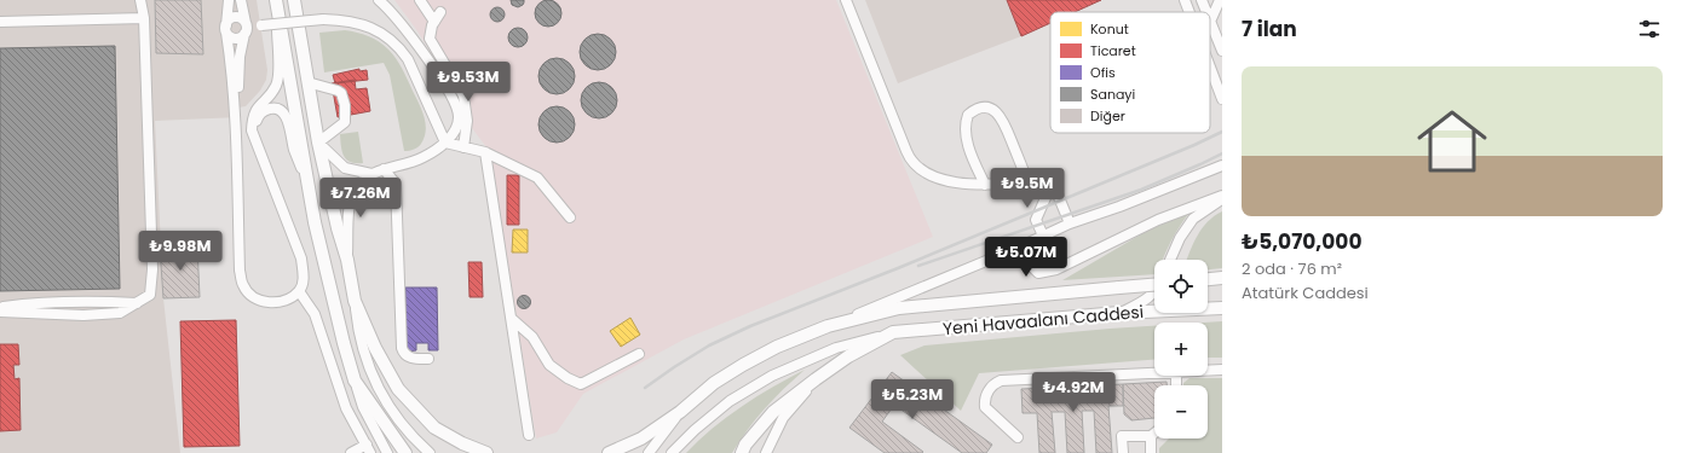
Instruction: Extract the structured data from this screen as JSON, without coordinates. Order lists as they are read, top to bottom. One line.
{"streets":{"main road":["Yeni Havaalanı Caddesi"]},"legend":["Konut","Ticaret","Ofis","Sanayi","Diğer"],"page":{"heading":"7 ilan","list":[{"name":"₺5,070,000","note":"2 oda · 76 m² · Atatürk Caddesi"}],"price":["₺9.53M","₺9.5M","₺7.26M","₺9.98M","₺5.07M","₺4.92M","₺5.23M"],"map_buttons":["+","−"]}}
